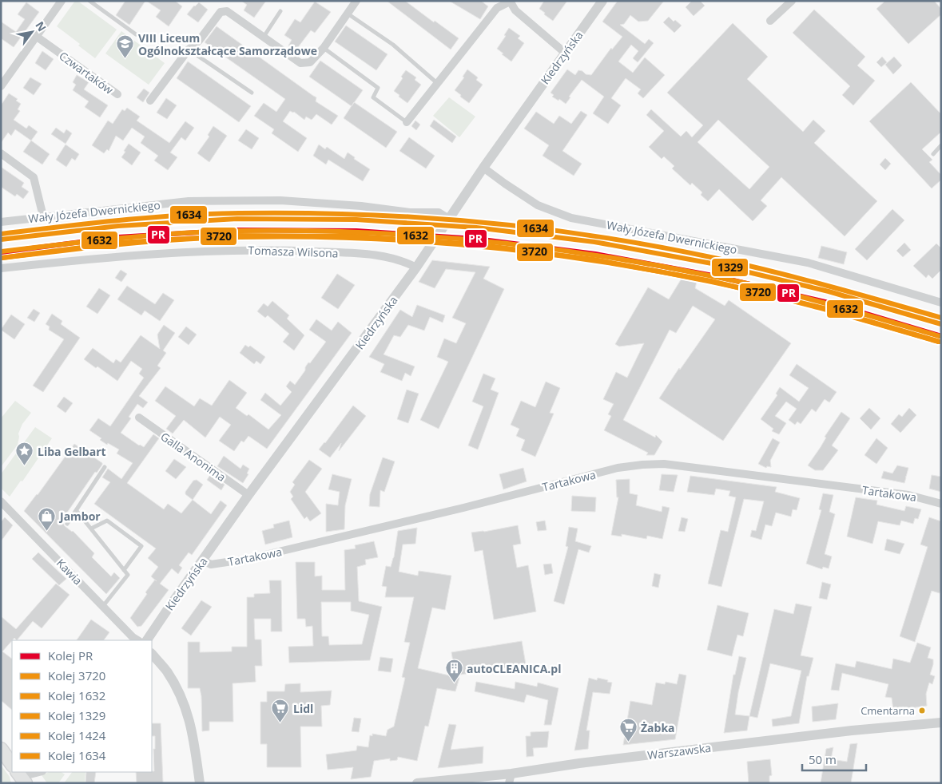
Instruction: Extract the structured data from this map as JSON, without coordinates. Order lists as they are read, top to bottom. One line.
{"streets":{"street":["Kiedrzyńska","Czwartaków","Wały Józefa Dwernickiego","Tomasza Wilsona","Galla Anonima","Tartakowa","Kawia","Warszawska"]},"crossings":[["Kiedrzyńska","Wały Józefa Dwernickiego"],["Kiedrzyńska","Tomasza Wilsona"],["Kiedrzyńska","Galla Anonima"],["Kiedrzyńska","Tartakowa"]],"places":{"school or university":["VIII Liceum Ogólnokształcące Samorządowe"],"place":["Liba Gelbart"],"shop":["Jambor"],"building":["autoCLEANICA.pl"],"other":["Cmentarna"],"supermarket":["Lidl","Żabka"]},"lines":["rail line 1634","rail line 1329","rail line PR","rail line 1632","rail line 3720","rail line 1424"],"legend":["Kolej PR","Kolej 3720","Kolej 1632","Kolej 1329","Kolej 1424","Kolej 1634"],"scale_bar":"50 m","north":"top right"}
